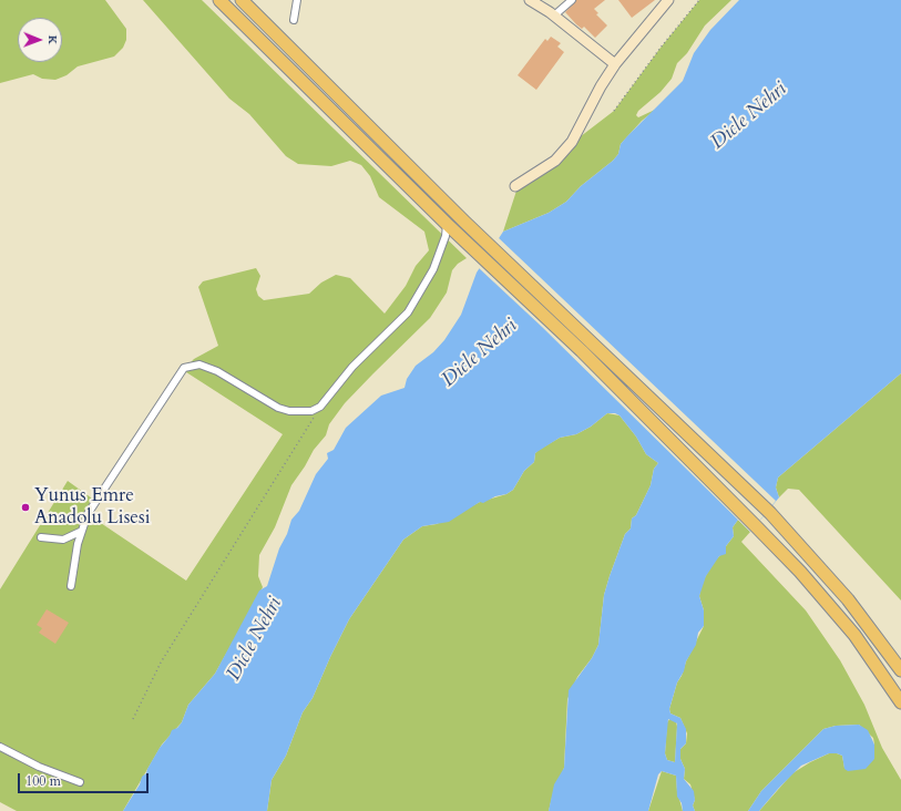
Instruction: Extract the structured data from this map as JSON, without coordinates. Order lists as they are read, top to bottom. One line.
{"water":["Dicle Nehri"],"places":["Yunus Emre Anadolu Lisesi"],"scale_bar":"100 m","north":"right"}
